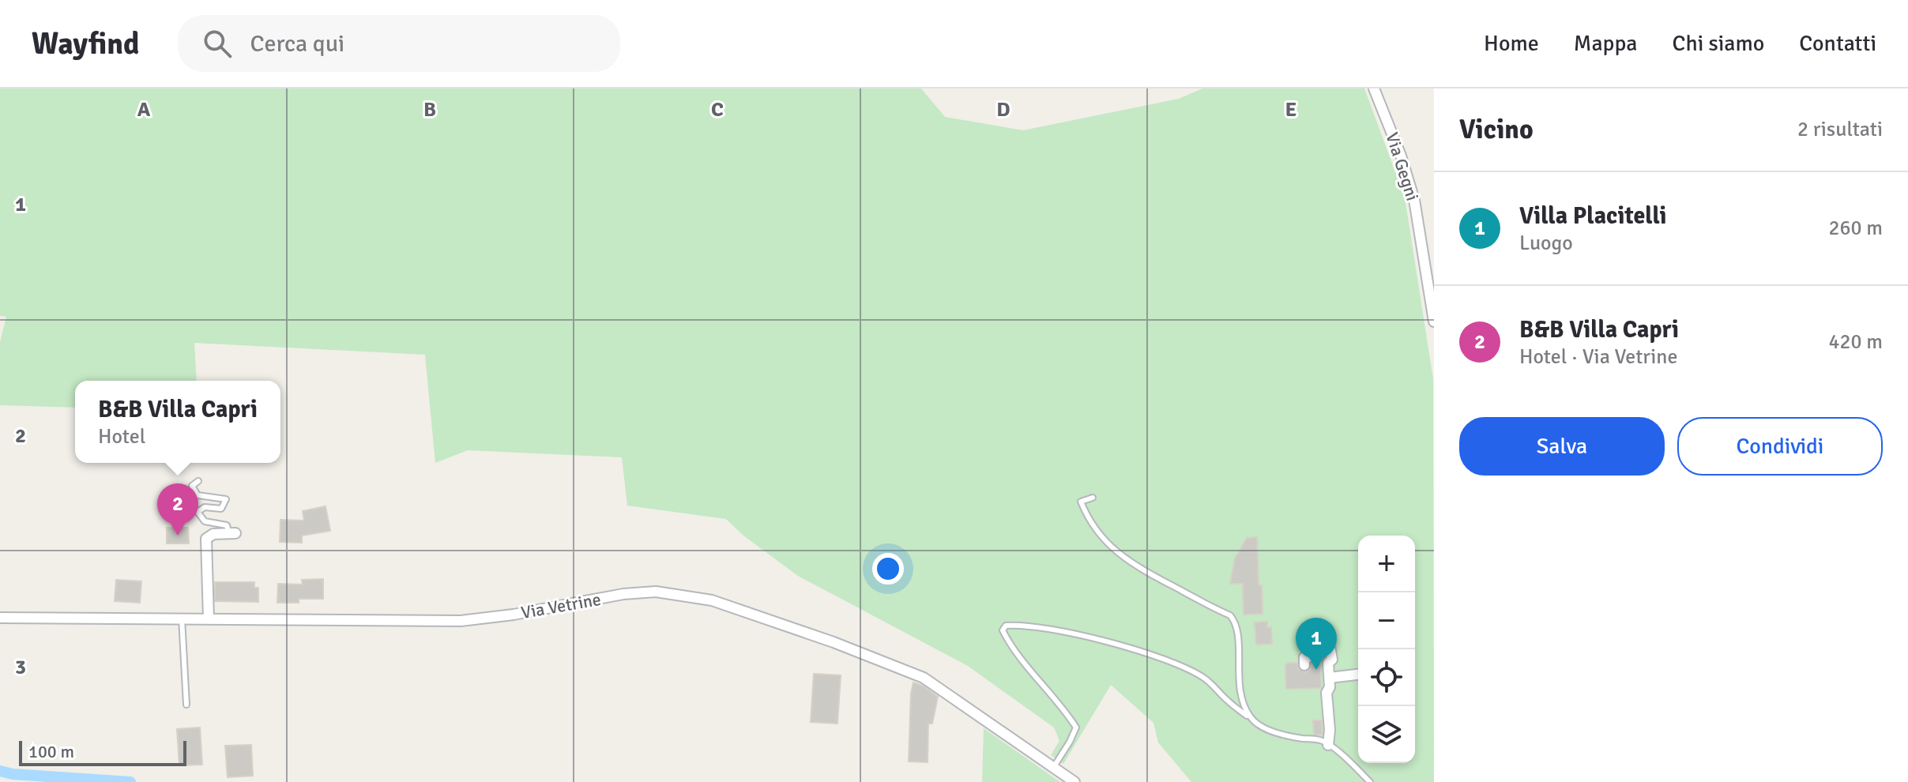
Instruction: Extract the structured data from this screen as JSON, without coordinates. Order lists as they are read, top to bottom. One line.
{"streets":{"street":["Via Gegni","Via Vetrine"]},"scale_bar":"100 m","page":{"header":"Wayfind","search":"Cerca qui","nav":["Home","Mappa","Chi siamo","Contatti"],"heading":["Vicino","2 risultati"],"list":[{"mark":"1","name":"Villa Placitelli","note":"Luogo","value":"260 m"},{"mark":"2","name":"B&B Villa Capri","note":"Hotel · Via Vetrine","value":"420 m"}],"popup":["B&B Villa Capri","Hotel"],"buttons":["Salva","Condividi"],"pins":["2","1"],"map_buttons":["+","−"],"scale":"100 m"},"grid":{"columns":["A","B","C","D","E"],"rows":["1","2","3"]}}
